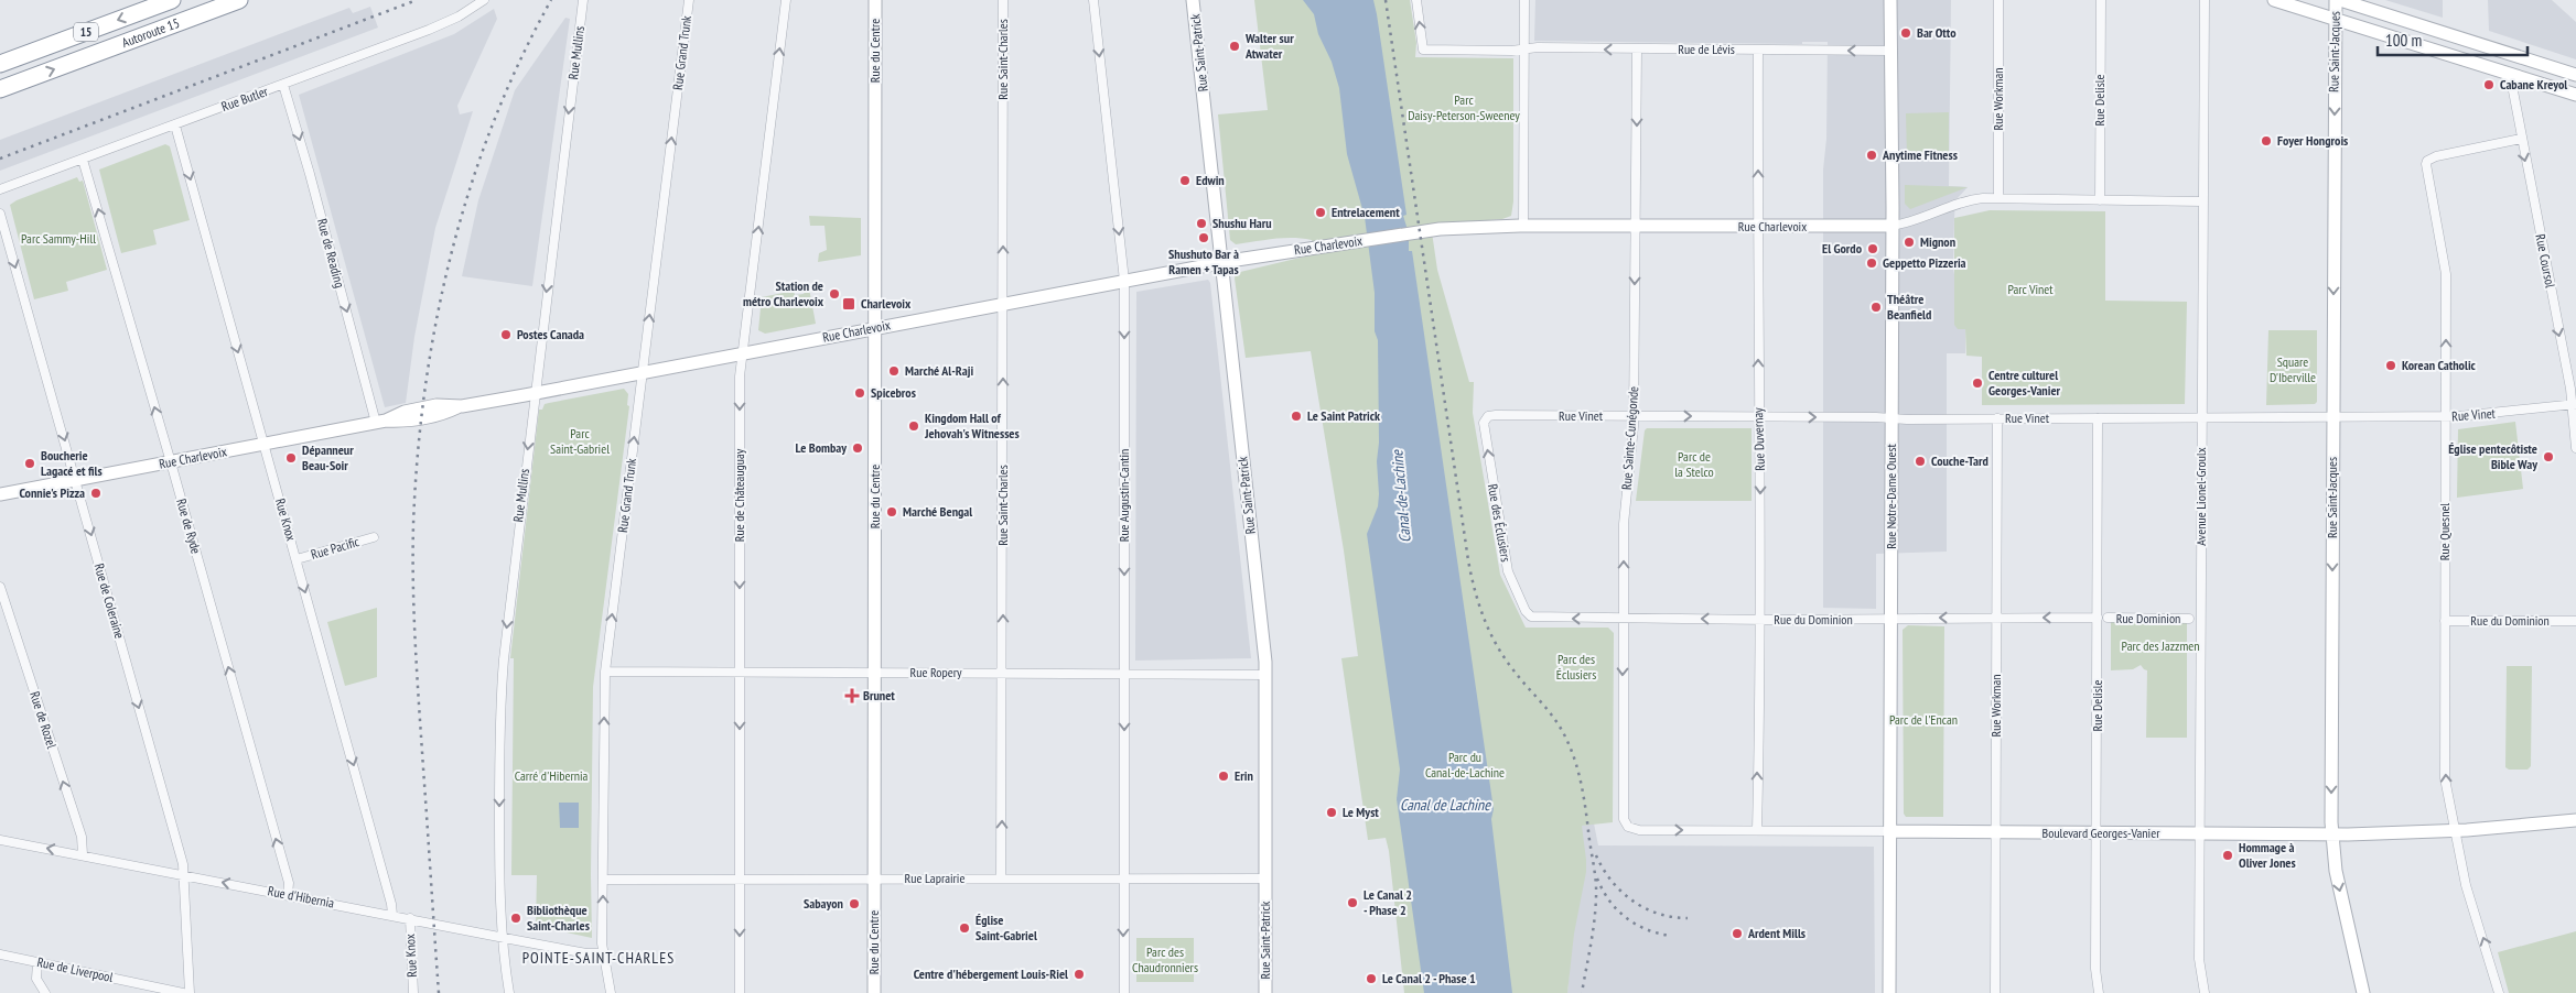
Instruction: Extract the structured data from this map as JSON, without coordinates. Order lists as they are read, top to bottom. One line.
{"streets":{"highway":["15","Autoroute 15"],"street":["Rue de Lévis","Rue du Centre","Rue Saint-Jacques","Rue Mullins","Rue Grand Trunk","Rue Saint-Patrick","Rue Saint-Charles","Rue Butler","Rue Workman","Rue Delisle","Rue Charlevoix","Rue de Reading","Rue Coursol","Rue Vinet","Rue Sainte-Cunégonde","Rue Duvernay","Rue de Châteauguay","Rue Augustin-Cantin","Rue Notre-Dame Ouest","Avenue Lionel-Groulx","Rue Knox","Rue des Éclusiers","Rue de Ryde","Rue Quesnel","Rue Pacific","Rue de Coleraine","Rue Dominion","Rue du Dominion","Rue Ropery","Rue de Rozel","Boulevard Georges-Vanier","Rue Laprairie","Rue d'Hibernia","Rue de Liverpool"]},"crossings":[["Rue de Lévis","Rue Sainte-Cunégonde"],["Rue de Lévis","Rue Duvernay"],["Rue de Lévis","Rue Notre-Dame Ouest"],["Rue du Centre","Rue Charlevoix"],["Rue du Centre","Rue Ropery"],["Rue du Centre","Rue Laprairie"],["Rue Saint-Jacques","Rue Vinet"],["Rue Saint-Jacques","Boulevard Georges-Vanier"],["Rue Mullins","Rue Charlevoix"],["Rue Mullins","Rue d'Hibernia"],["Rue Grand Trunk","Rue Charlevoix"],["Rue Grand Trunk","Rue Ropery"],["Rue Grand Trunk","Rue Laprairie"],["Rue Grand Trunk","Rue d'Hibernia"],["Rue Saint-Patrick","Rue Charlevoix"],["Rue Saint-Patrick","Rue Ropery"],["Rue Saint-Patrick","Rue Laprairie"],["Rue Saint-Charles","Rue Charlevoix"],["Rue Saint-Charles","Rue Ropery"],["Rue Saint-Charles","Rue Laprairie"],["Rue Butler","Rue de Reading"],["Rue Butler","Rue Knox"],["Rue Butler","Rue de Ryde"],["Rue Workman","Rue Charlevoix"],["Rue Workman","Rue Vinet"],["Rue Workman","Rue du Dominion"],["Rue Workman","Boulevard Georges-Vanier"],["Rue Delisle","Rue Charlevoix"],["Rue Delisle","Rue Vinet"],["Rue Delisle","Rue du Dominion"],["Rue Delisle","Boulevard Georges-Vanier"],["Rue Charlevoix","Rue de Reading"],["Rue Charlevoix","Rue Sainte-Cunégonde"],["Rue Charlevoix","Rue Duvernay"],["Rue Charlevoix","Rue de Châteauguay"],["Rue Charlevoix","Rue Augustin-Cantin"],["Rue Charlevoix","Rue Notre-Dame Ouest"],["Rue Charlevoix","Avenue Lionel-Groulx"],["Rue Charlevoix","Rue Knox"],["Rue Charlevoix","Rue de Ryde"],["Rue Charlevoix","Rue de Coleraine"],["Rue Coursol","Rue Vinet"],["Rue Coursol","Rue Quesnel"],["Rue Vinet","Rue Sainte-Cunégonde"],["Rue Vinet","Rue Duvernay"],["Rue Vinet","Rue Notre-Dame Ouest"],["Rue Vinet","Avenue Lionel-Groulx"],["Rue Vinet","Rue des Éclusiers"],["Rue Vinet","Rue Quesnel"],["Rue Sainte-Cunégonde","Rue du Dominion"],["Rue Sainte-Cunégonde","Boulevard Georges-Vanier"],["Rue Duvernay","Rue du Dominion"],["Rue Duvernay","Boulevard Georges-Vanier"],["Rue de Châteauguay","Rue Ropery"],["Rue de Châteauguay","Rue Laprairie"],["Rue Augustin-Cantin","Rue Ropery"],["Rue Augustin-Cantin","Rue Laprairie"],["Rue Notre-Dame Ouest","Rue du Dominion"],["Rue Notre-Dame Ouest","Boulevard Georges-Vanier"],["Avenue Lionel-Groulx","Boulevard Georges-Vanier"],["Rue Knox","Rue Pacific"],["Rue Knox","Rue d'Hibernia"],["Rue des Éclusiers","Rue du Dominion"],["Rue de Ryde","Rue d'Hibernia"],["Rue Quesnel","Rue du Dominion"],["Rue Quesnel","Boulevard Georges-Vanier"],["Rue de Coleraine","Rue d'Hibernia"],["Rue de Rozel","Rue d'Hibernia"]],"one_way":["Rue de Lévis","Rue Saint-Jacques","Rue Mullins","Rue Grand Trunk","Rue Saint-Charles","Rue de Reading","Rue Coursol","Rue Augustin-Cantin","Rue Knox","Rue des Éclusiers","Rue de Ryde","Rue Quesnel","Rue de Coleraine","Rue du Dominion","Rue de Rozel"],"districts":["POINTE-SAINT-CHARLES"],"water":["Canal-de-Lachine","Canal de Lachine"],"parks":["Parc Daisy-Peterson-Sweeney","Parc Sammy-Hill","Parc Vinet","Square D'Iberville","Parc Saint-Gabriel","Parc de la Stelco","Parc des Jazzmen","Parc des Éclusiers","Parc de l'Encan","Parc du Canal-de-Lachine","Carré d'Hibernia","Parc des Chaudronniers"],"places":{"other":["Bar Otto","Walter sur Atwater","Cabane Kreyol","Foyer Hongrois","Anytime Fitness","Edwin","Entrelacement","Shushu Haru","Shushuto Bar à Ramen + Tapas","Mignon","El Gordo","Geppetto Pizzeria","Station de métro Charlevoix","Théâtre Beanfield","Postes Canada","Korean Catholic","Marché Al-Raji","Centre culturel Georges-Vanier","Spicebros","Le Saint Patrick","Kingdom Hall of Jehovah's Witnesses","Le Bombay","Église pentecôtiste Bible Way","Dépanneur Beau-Soir","Couche-Tard","Boucherie Lagacé et fils","Connie's Pizza","Marché Bengal","Erin","Le Myst","Hommage à Oliver Jones","Le Canal 2 - Phase 2","Sabayon","Bibliothèque Saint-Charles","Église Saint-Gabriel","Ardent Mills","Centre d'hébergement Louis-Riel","Le Canal 2 - Phase 1"],"transit":["Charlevoix"],"health":["Brunet"]},"scale_bar":"100 m"}
